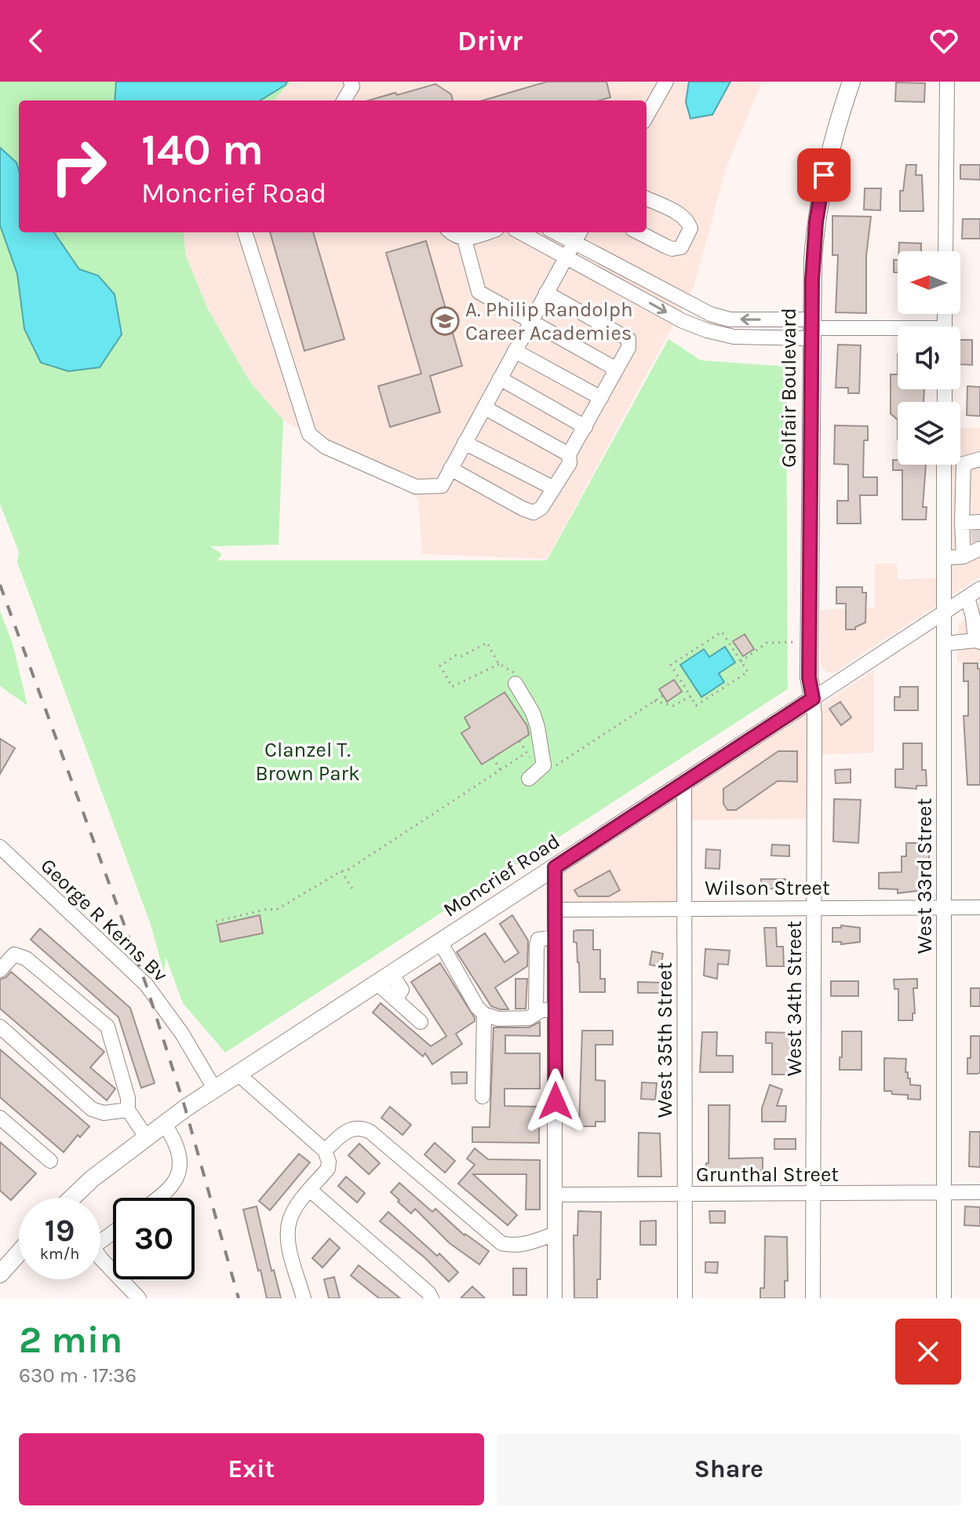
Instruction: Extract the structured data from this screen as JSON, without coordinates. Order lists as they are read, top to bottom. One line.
{"streets":{"main road":["Golfair Boulevard","Moncrief Road"],"street":["West 33rd Street","Wilson Street","George R Kerns Bv","West 34th Street","West 35th Street","Grunthal Street"]},"crossings":[["Golfair Boulevard","Moncrief Road"],["Golfair Boulevard","West 34th Street"],["Moncrief Road","West 33rd Street"],["Moncrief Road","George R Kerns Bv"],["Moncrief Road","West 34th Street"],["Moncrief Road","West 35th Street"],["West 33rd Street","Wilson Street"],["West 33rd Street","Grunthal Street"],["Wilson Street","West 34th Street"],["Wilson Street","West 35th Street"],["West 34th Street","Grunthal Street"],["West 35th Street","Grunthal Street"]],"parks":["Clanzel T. Brown Park"],"places":{"school or university":["A. Philip Randolph Career Academies"]},"north":"left","page":{"header":"Drivr","turn":["140 m","Moncrief Road"],"speed":"19 km/h","limit":"30","heading":["2 min","630 m · 17:36"],"buttons":["Exit","Share"]}}
